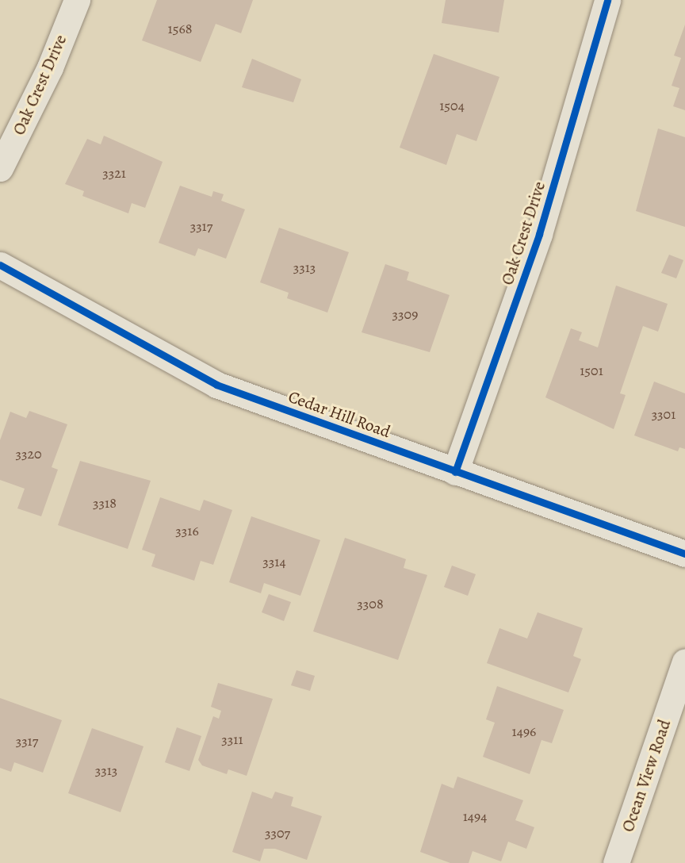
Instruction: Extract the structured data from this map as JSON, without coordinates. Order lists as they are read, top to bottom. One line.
{"streets":{"street":["Oak Crest Drive","Cedar Hill Road","Ocean View Road"]},"crossings":[["Oak Crest Drive","Cedar Hill Road"]],"house_numbers":["1568","1504","3321","3317","3313","3309","1501","3301","3320","3318","3316","3314","3308","1496","3311","3317","3313","1494","3307"]}
